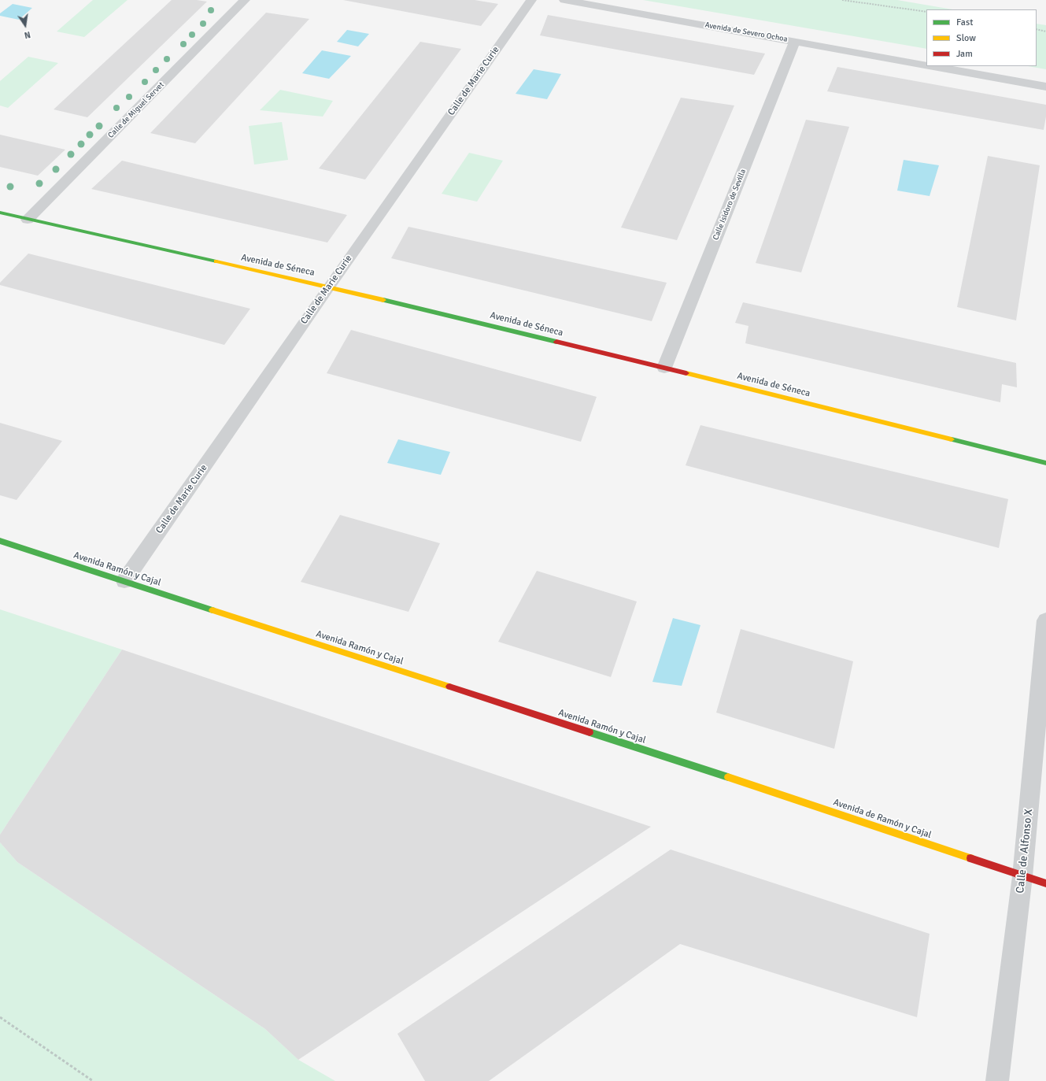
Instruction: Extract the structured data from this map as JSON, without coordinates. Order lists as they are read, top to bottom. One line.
{"streets":{"street":["Avenida de Severo Ochoa","Calle de Marie Curie","Calle de Miguel Servet","Calle Isidoro de Sevilla","Avenida de Séneca","Avenida Ramón y Cajal","Avenida de Ramón y Cajal","Calle de Alfonso X"]},"crossings":[["Avenida de Severo Ochoa","Calle Isidoro de Sevilla"],["Calle de Marie Curie","Avenida de Séneca"],["Calle de Marie Curie","Avenida Ramón y Cajal"],["Calle de Miguel Servet","Avenida de Séneca"],["Calle Isidoro de Sevilla","Avenida de Séneca"],["Avenida Ramón y Cajal","Avenida de Ramón y Cajal"],["Avenida de Ramón y Cajal","Calle de Alfonso X"]],"legend":["Fast","Slow","Jam"],"north":"bottom"}
